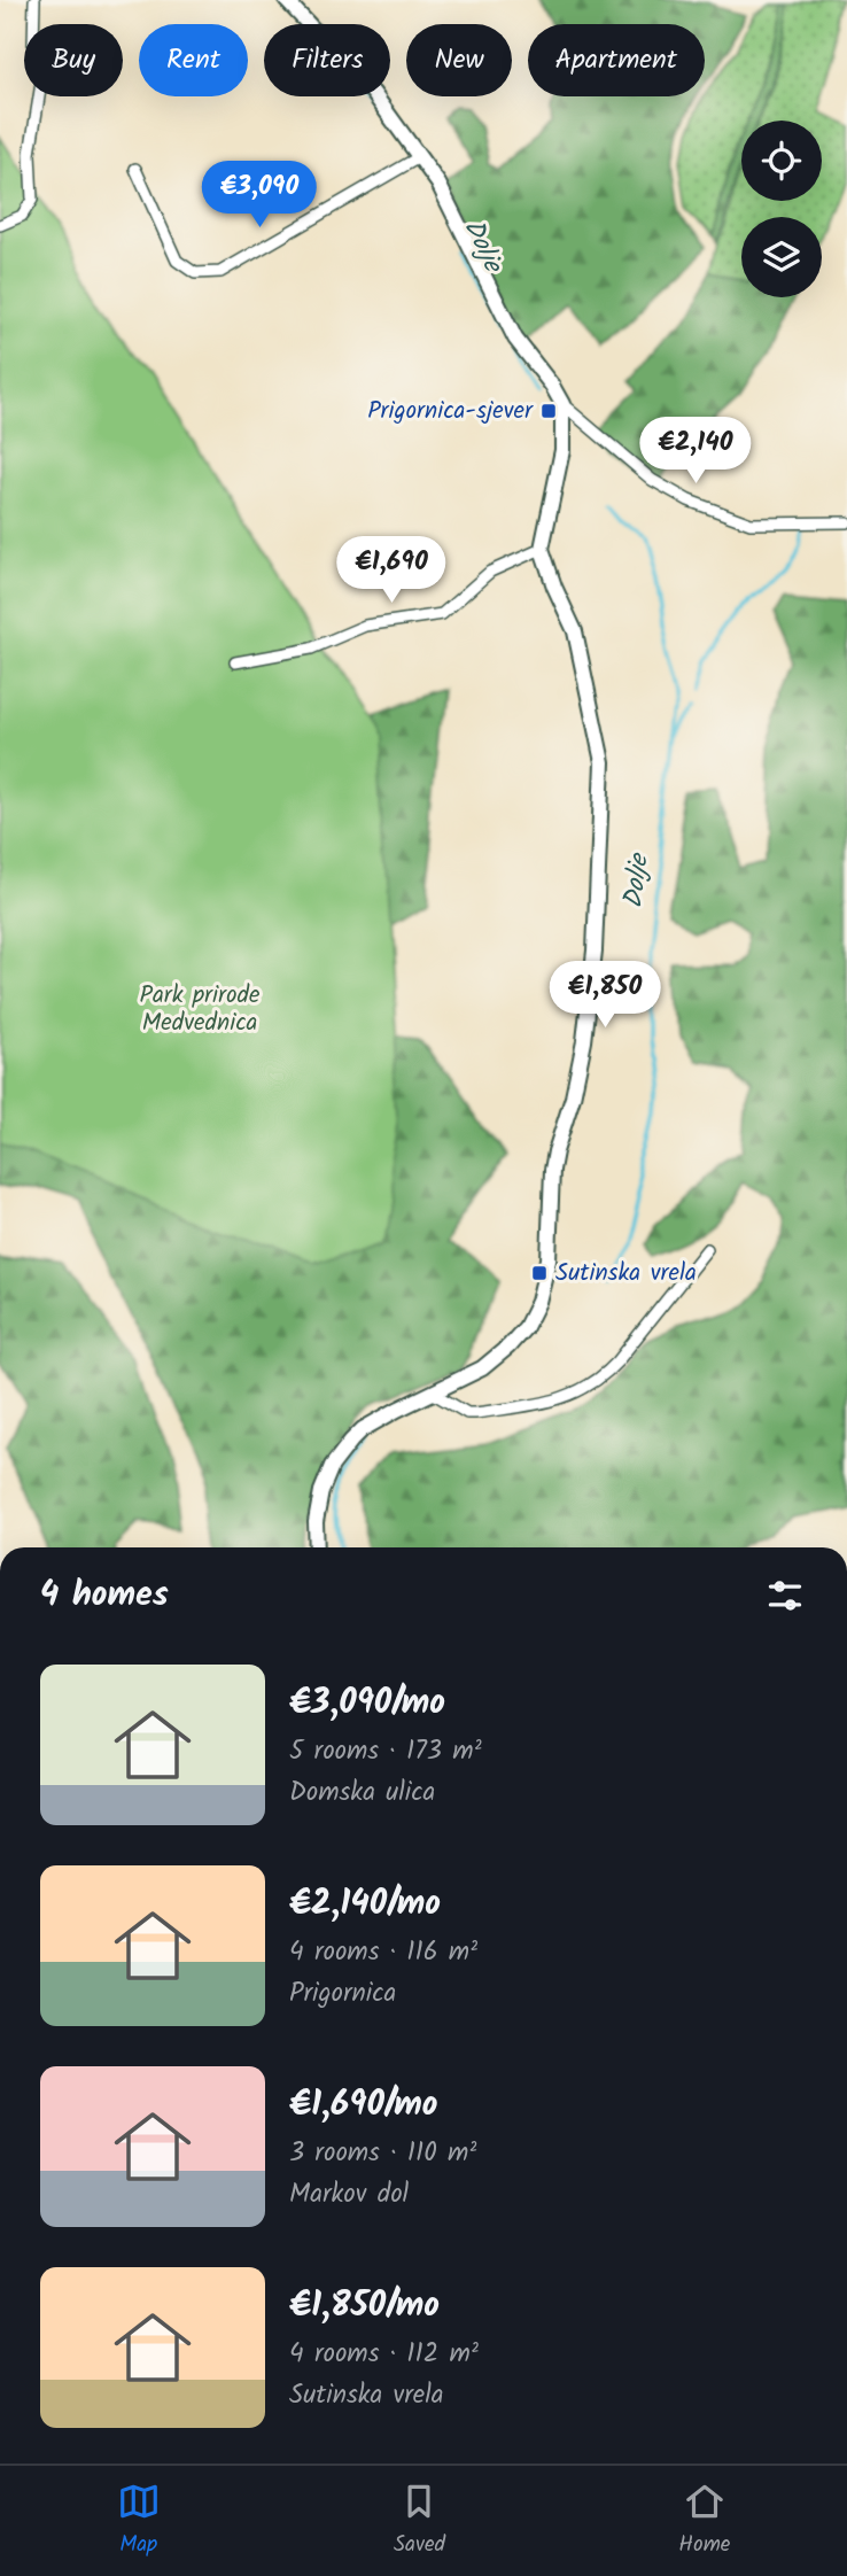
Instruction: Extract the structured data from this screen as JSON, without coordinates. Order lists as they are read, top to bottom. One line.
{"water":["Dolje"],"parks":["Park prirode Medvednica"],"places":{"transit":["Prigornica-sjever","Sutinska vrela"]},"page":{"chip":["Buy","Rent","Filters","New","Apartment"],"price":["€3,090","€2,140","€1,690","€1,850"],"heading":"4 homes","list":[{"name":"€3,090/mo","note":"5 rooms · 173 m² · Domska ulica"},{"name":"€2,140/mo","note":"4 rooms · 116 m² · Prigornica"},{"name":"€1,690/mo","note":"3 rooms · 110 m² · Markov dol"},{"name":"€1,850/mo","note":"4 rooms · 112 m² · Sutinska vrela"}],"tabs":["Map","Saved","Home"]}}
